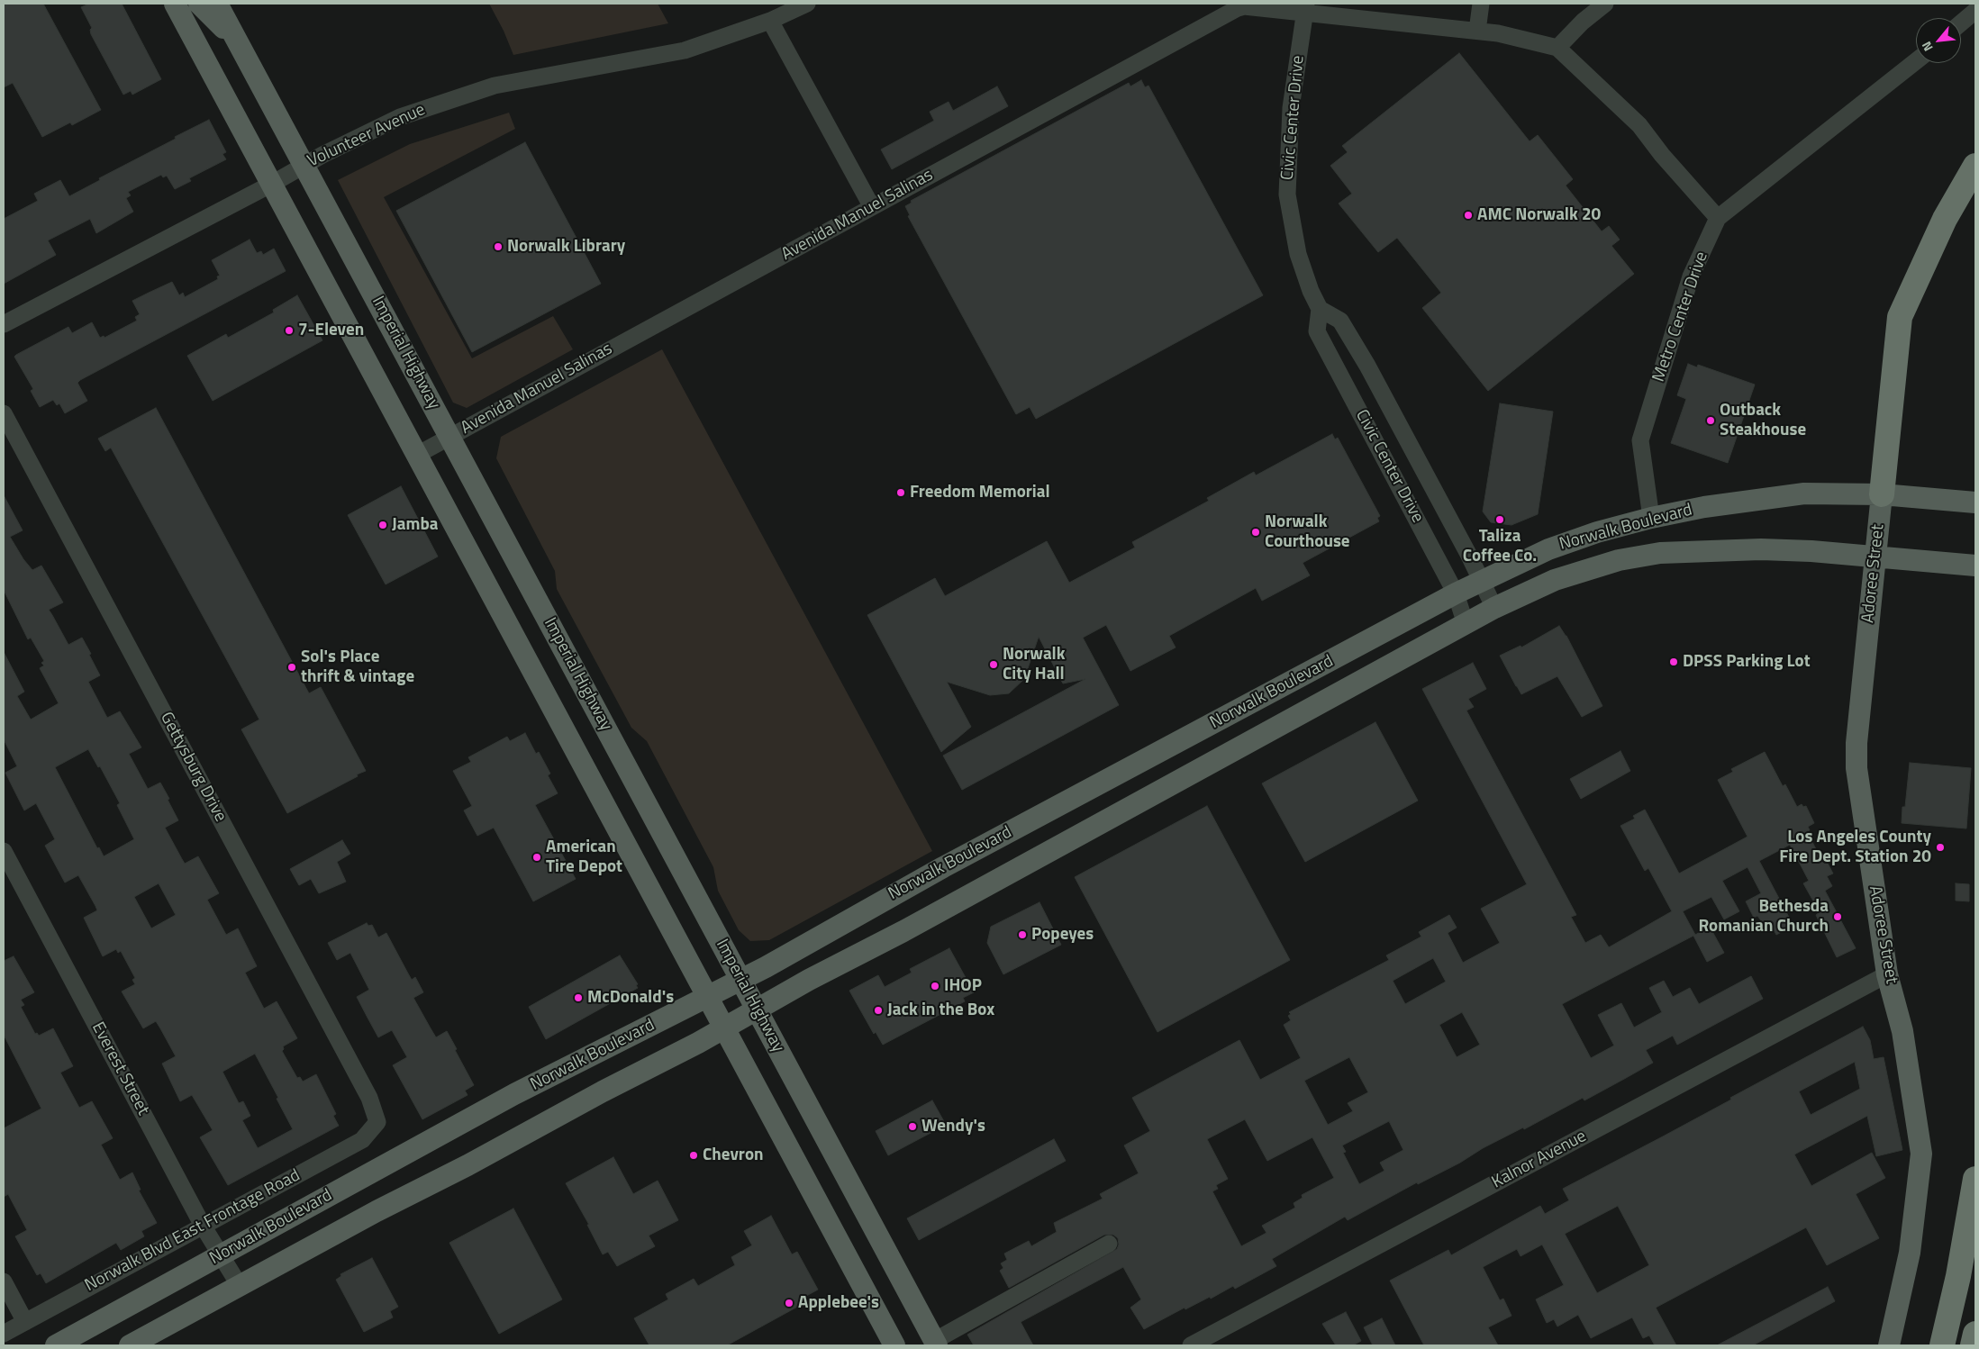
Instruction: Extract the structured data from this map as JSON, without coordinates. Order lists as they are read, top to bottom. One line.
{"streets":{"main road":["Imperial Highway","Norwalk Boulevard","Adoree Street"],"street":["Civic Center Drive","Volunteer Avenue","Avenida Manuel Salinas","Metro Center Drive","Gettysburg Drive","Everest Street","Kalnor Avenue","Norwalk Blvd East Frontage Road"]},"crossings":[["Civic Center Drive","Avenida Manuel Salinas"],["Civic Center Drive","Norwalk Boulevard"],["Volunteer Avenue","Imperial Highway"],["Avenida Manuel Salinas","Imperial Highway"],["Metro Center Drive","Norwalk Boulevard"],["Imperial Highway","Norwalk Boulevard"],["Norwalk Boulevard","Adoree Street"],["Norwalk Boulevard","Everest Street"],["Adoree Street","Kalnor Avenue"],["Gettysburg Drive","Norwalk Blvd East Frontage Road"],["Everest Street","Norwalk Blvd East Frontage Road"]],"places":["AMC Norwalk 20","Norwalk Library","7-Eleven","Outback Steakhouse","Freedom Memorial","Taliza Coffee Co.","Jamba","Norwalk Courthouse","DPSS Parking Lot","Norwalk City Hall","Sol's Place thrift & vintage","Los Angeles County Fire Dept. Station 20","American Tire Depot","Bethesda Romanian Church","Popeyes","IHOP","McDonald's","Jack in the Box","Wendy's","Chevron","Applebee's"],"north":"bottom left"}
